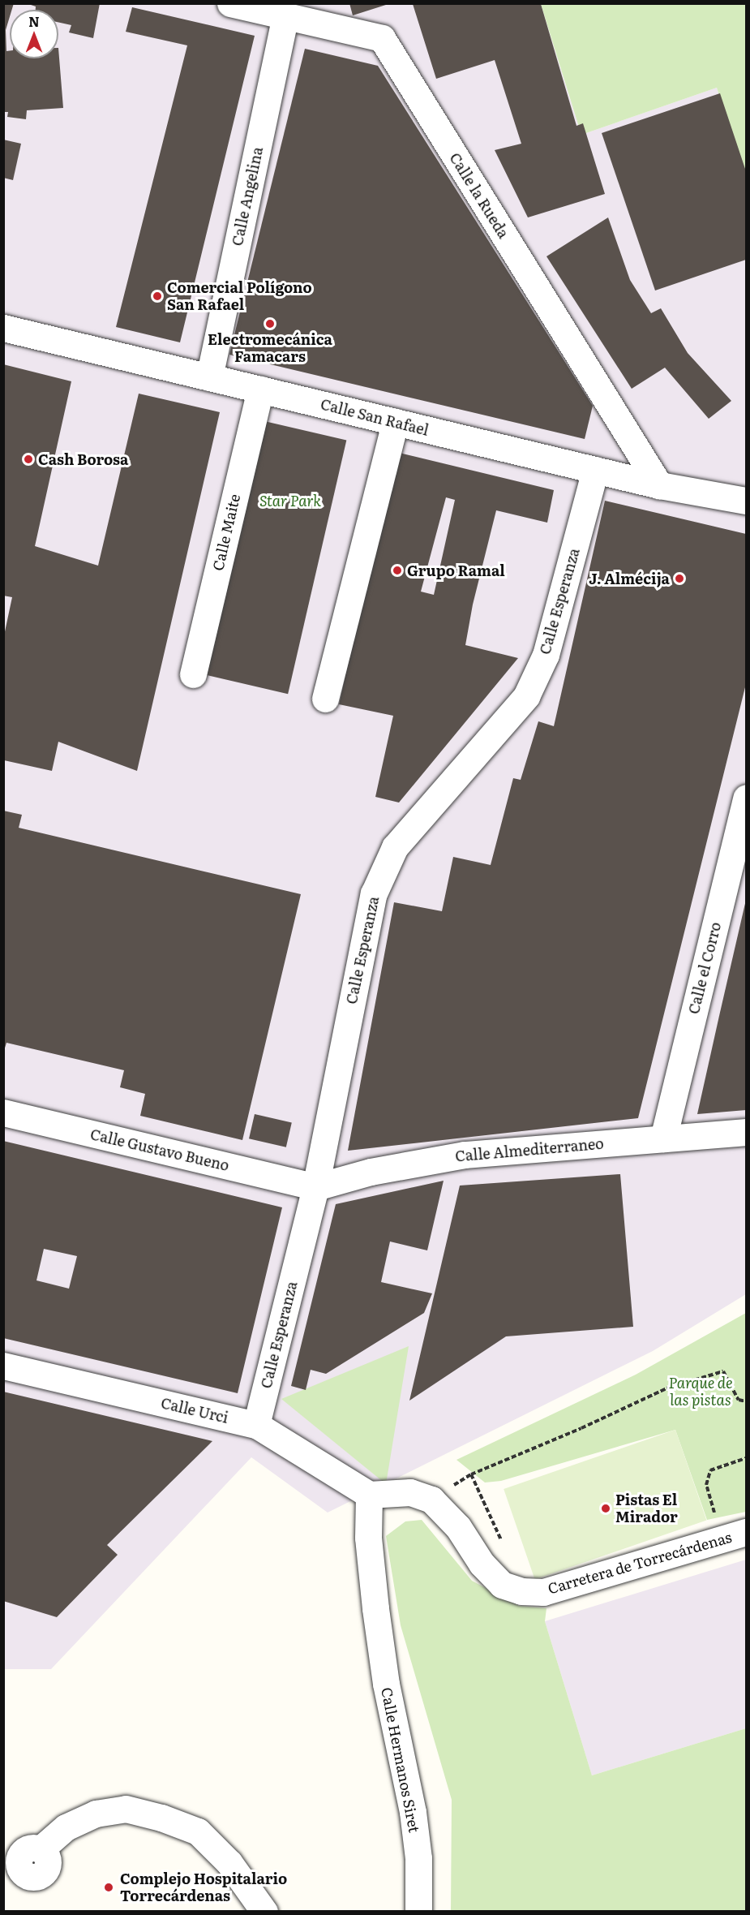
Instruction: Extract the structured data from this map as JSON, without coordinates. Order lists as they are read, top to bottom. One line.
{"streets":{"street":["Calle la Rueda","Calle Angelina","Calle San Rafael","Calle Maite","Calle Esperanza","Calle el Corro","Calle Gustavo Bueno","Calle Almediterraneo","Calle Urci","Carretera de Torrecárdenas","Calle Hermanos Siret"]},"crossings":[["Calle la Rueda","Calle Angelina"],["Calle la Rueda","Calle San Rafael"],["Calle Angelina","Calle San Rafael"],["Calle San Rafael","Calle Maite"],["Calle San Rafael","Calle Esperanza"],["Calle Esperanza","Calle Gustavo Bueno"],["Calle Esperanza","Calle Almediterraneo"],["Calle Esperanza","Calle Urci"],["Calle el Corro","Calle Almediterraneo"],["Calle Gustavo Bueno","Calle Almediterraneo"],["Calle Urci","Carretera de Torrecárdenas"],["Calle Urci","Calle Hermanos Siret"],["Carretera de Torrecárdenas","Calle Hermanos Siret"]],"parks":["Star Park","Parque de las pistas"],"places":["Comercial Polígono San Rafael","Electromecánica Famacars","Cash Borosa","Grupo Ramal","J. Almécija","Pistas El Mirador","Complejo Hospitalario Torrecárdenas"],"north":"top"}
